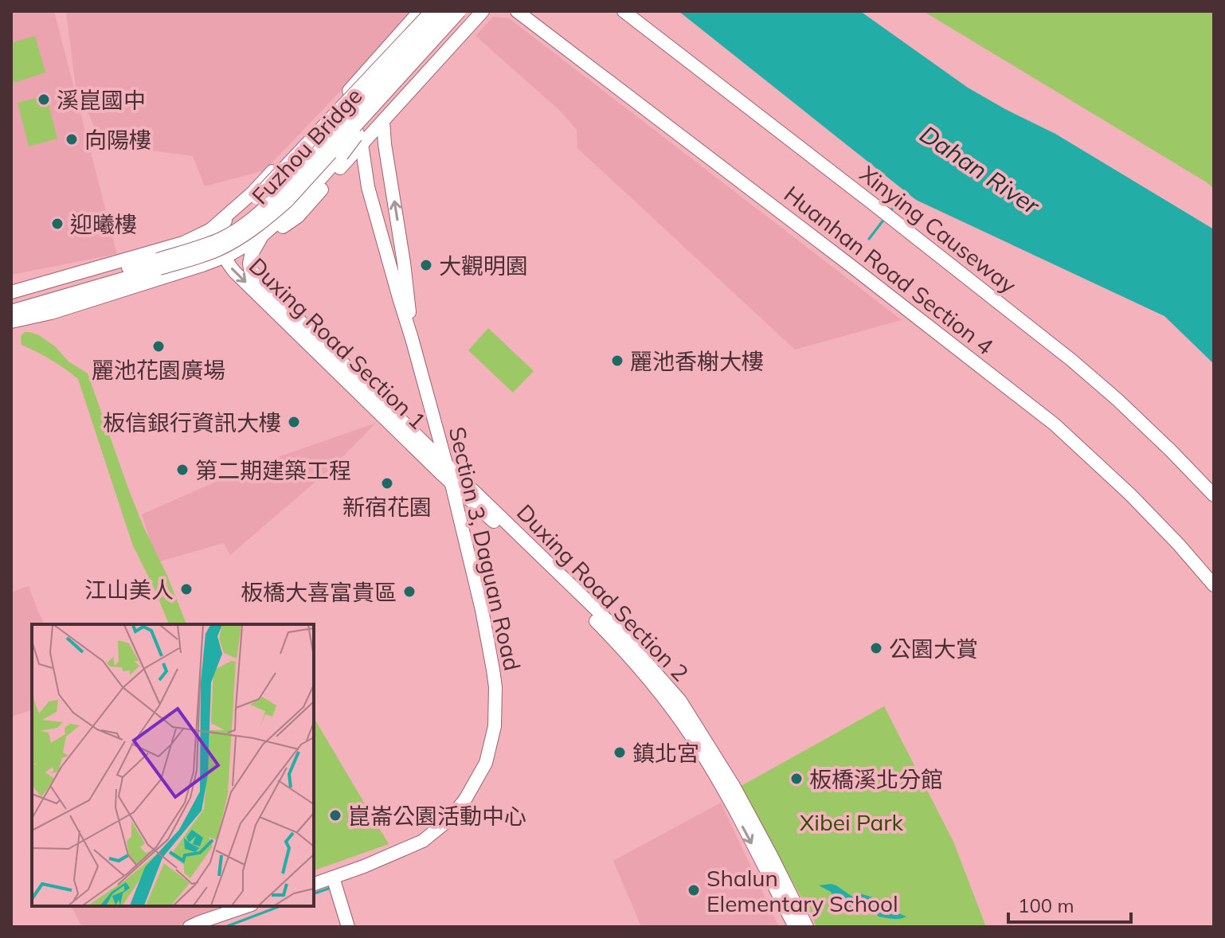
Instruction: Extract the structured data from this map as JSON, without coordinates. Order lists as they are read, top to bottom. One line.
{"streets":{"street":["Fuzhou Bridge","Xinying Causeway","Huanhan Road Section 4","Duxing Road Section 1","Section 3, Daguan Road","Duxing Road Section 2"]},"crossings":[["Duxing Road Section 1","Section 3, Daguan Road"],["Duxing Road Section 1","Duxing Road Section 2"],["Section 3, Daguan Road","Duxing Road Section 2"]],"water":["Dahan River"],"parks":["Xibei Park"],"places":["溪崑國中","向陽樓","迎曦樓","大觀明園","麗池花園廣場","麗池香榭大樓","板信銀行資訊大樓","第二期建築工程","新宿花園","江山美人","板橋大喜富貴區","公園大賞","鎮北宮","板橋溪北分館","崑崙公園活動中心","Shalun Elementary School"],"scale_bar":"100 m"}
